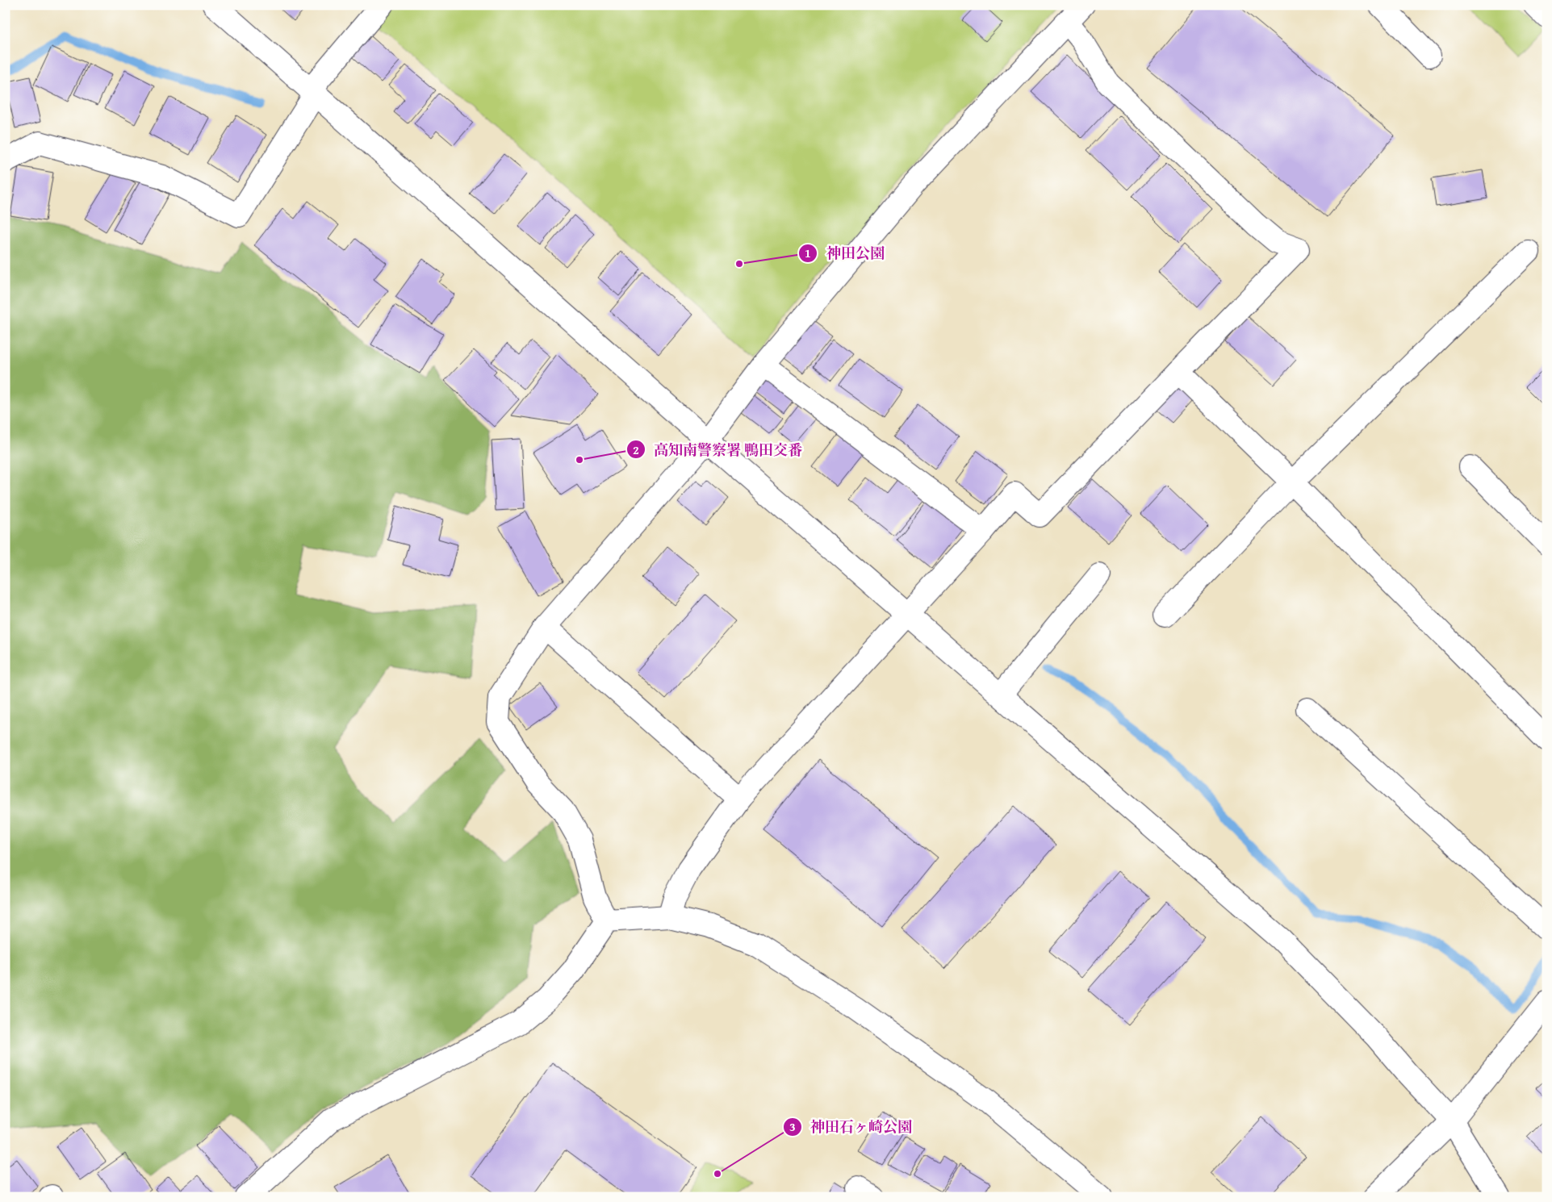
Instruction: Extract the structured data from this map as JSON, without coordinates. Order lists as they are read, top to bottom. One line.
{"places":["神田公園","高知南警察署 鴨田交番","神田石ヶ崎公園"]}
